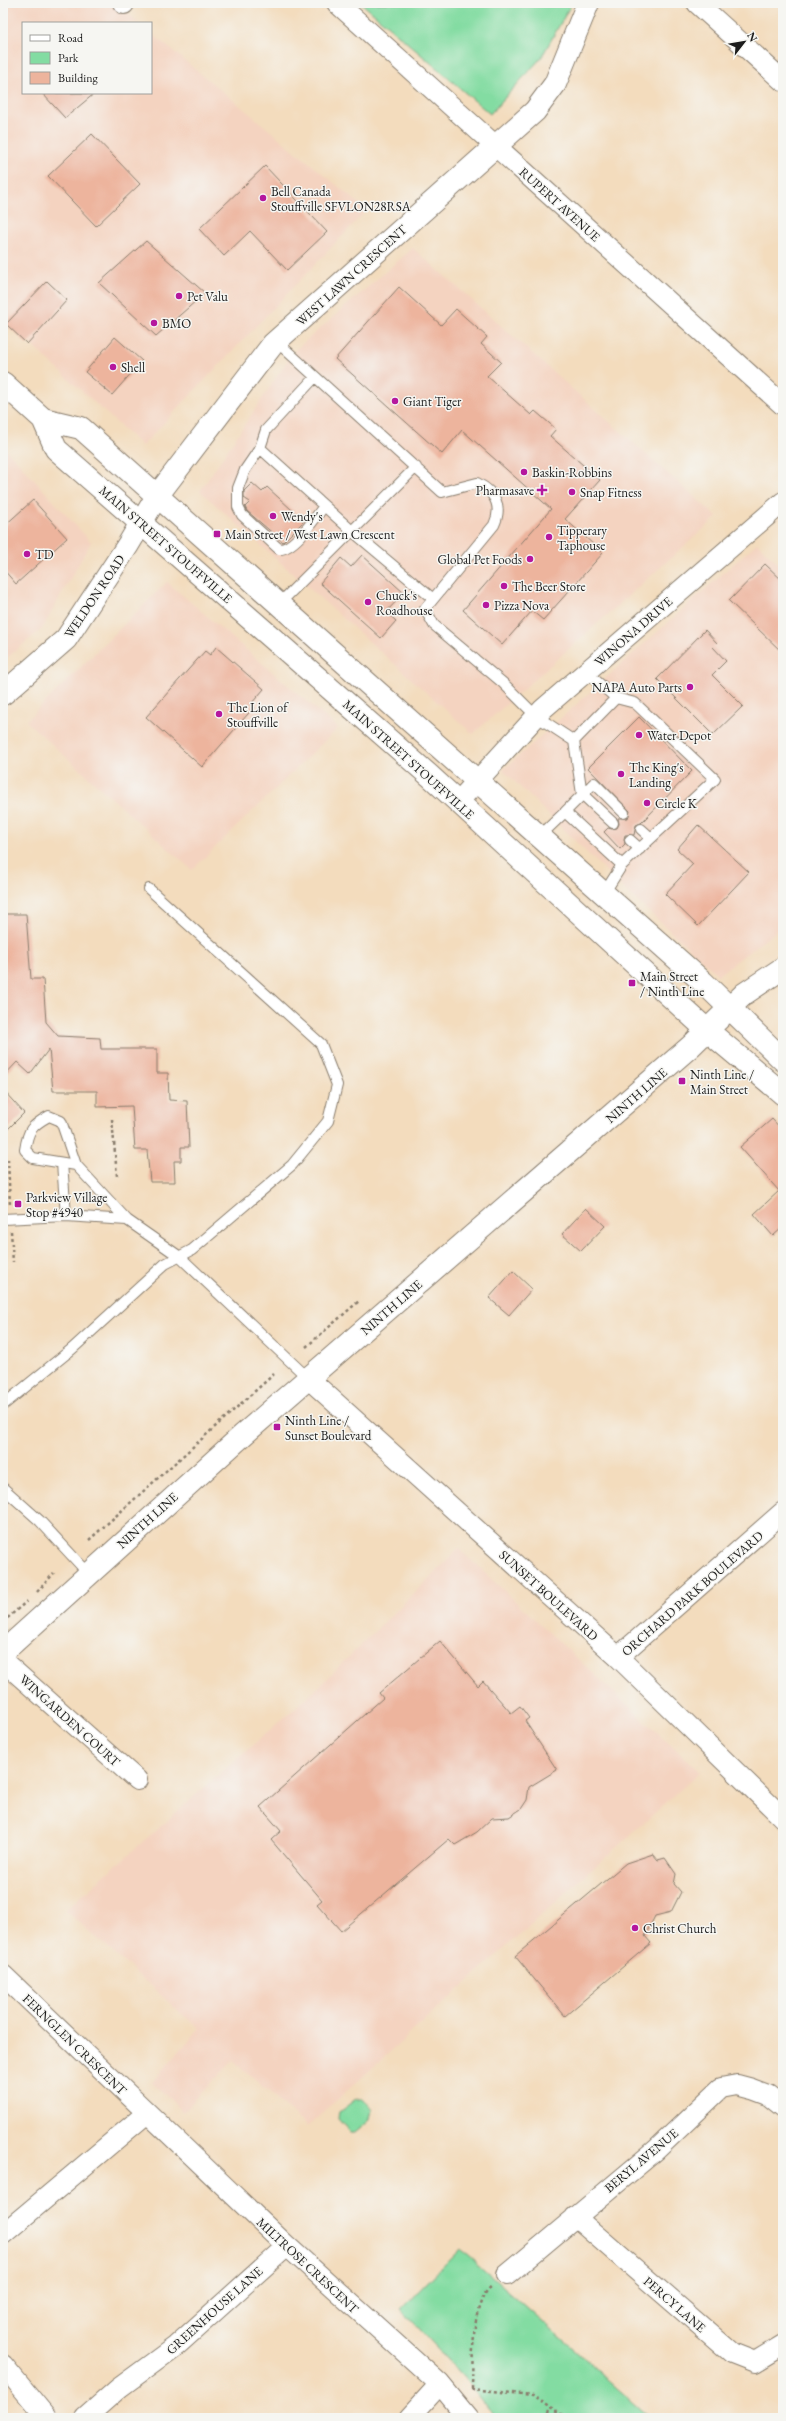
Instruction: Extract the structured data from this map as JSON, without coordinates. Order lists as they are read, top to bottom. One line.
{"streets":{"main road":["WEST LAWN CRESCENT","MAIN STREET STOUFFVILLE","WELDON ROAD","NINTH LINE"],"street":["RUPERT AVENUE","WINONA DRIVE","ORCHARD PARK BOULEVARD","SUNSET BOULEVARD","WINGARDEN COURT","FERNGLEN CRESCENT","BERYL AVENUE","MILTROSE CRESCENT","PERCY LANE","GREENHOUSE LANE"]},"crossings":[["RUPERT AVENUE","WEST LAWN CRESCENT"],["WEST LAWN CRESCENT","MAIN STREET STOUFFVILLE"],["WEST LAWN CRESCENT","WELDON ROAD"],["MAIN STREET STOUFFVILLE","WELDON ROAD"],["MAIN STREET STOUFFVILLE","WINONA DRIVE"],["MAIN STREET STOUFFVILLE","NINTH LINE"],["NINTH LINE","SUNSET BOULEVARD"],["ORCHARD PARK BOULEVARD","SUNSET BOULEVARD"],["FERNGLEN CRESCENT","MILTROSE CRESCENT"],["BERYL AVENUE","PERCY LANE"],["MILTROSE CRESCENT","GREENHOUSE LANE"]],"places":{"other":["Bell Canada Stouffville SFVLON28RSA","Pet Valu","BMO","Shell","Giant Tiger","Baskin-Robbins","Snap Fitness","Wendy's","Tipperary Taphouse","TD","Global Pet Foods","The Beer Store","Chuck's Roadhouse","Pizza Nova","NAPA Auto Parts","The Lion of Stouffville","Water Depot","The King's Landing","Circle K","Christ Church"],"health":["Pharmasave"],"transit":["Main Street / West Lawn Crescent","Main Street / Ninth Line","Ninth Line / Main Street","Parkview Village Stop #4940","Ninth Line / Sunset Boulevard"]},"legend":["Road","Park","Building"],"north":"top right"}
